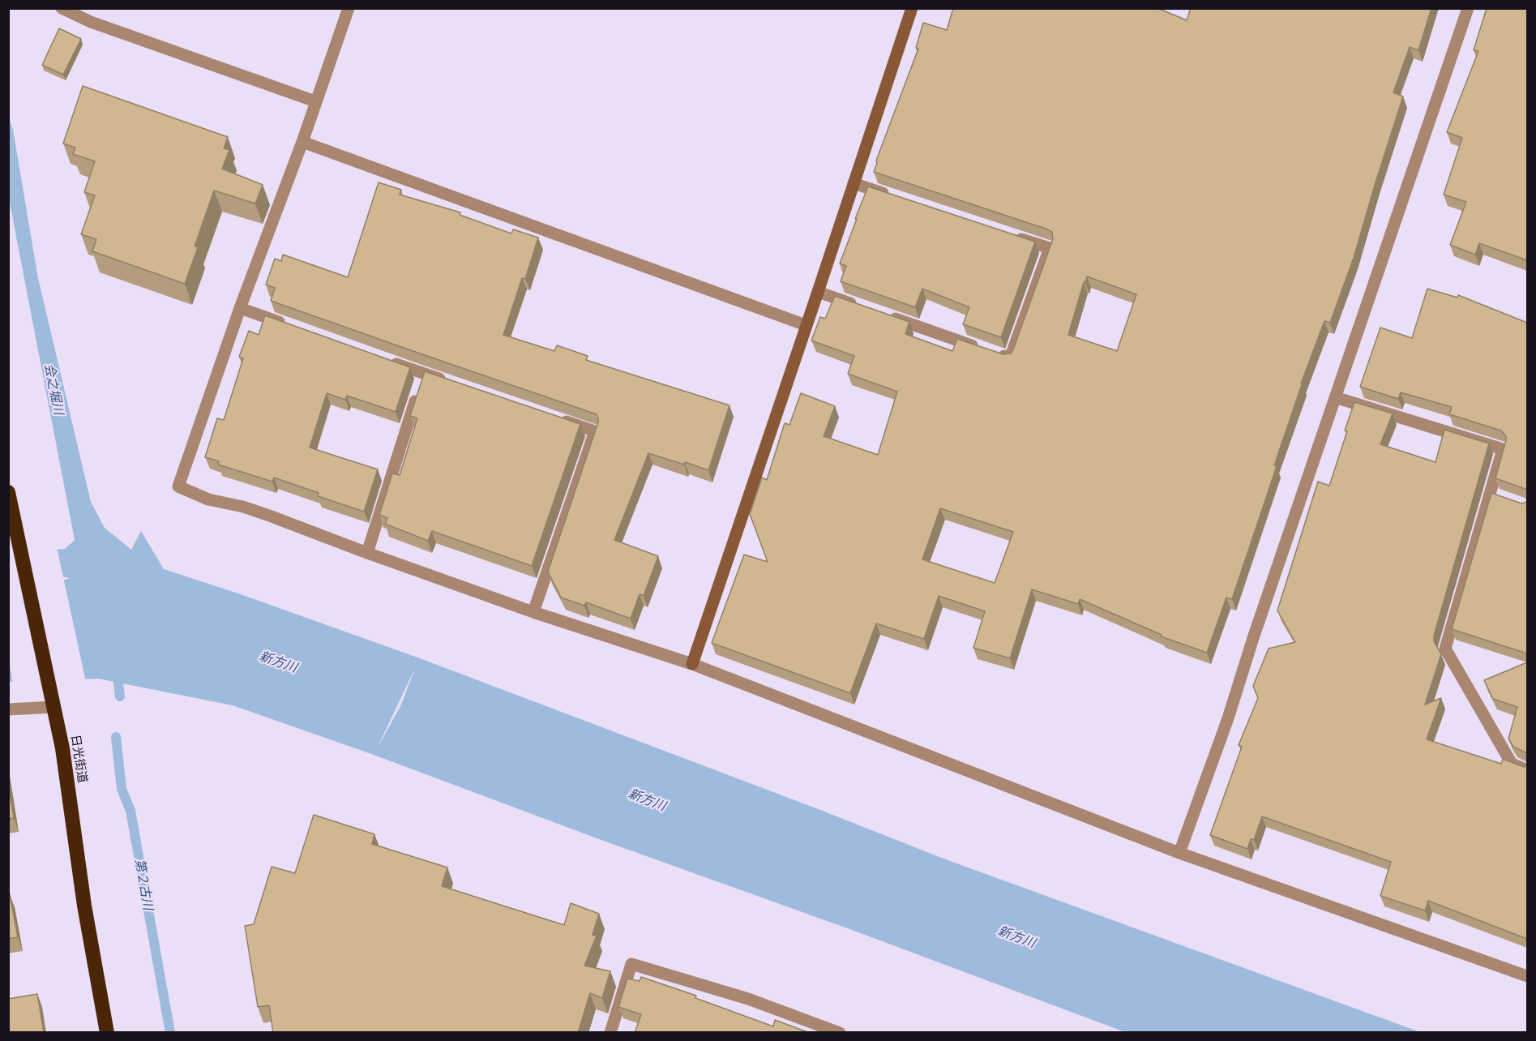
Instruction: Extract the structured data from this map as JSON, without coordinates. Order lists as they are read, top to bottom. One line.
{"streets":{"highway":["日光街道"]},"water":["会之堀川","新方川","第２古川"]}
